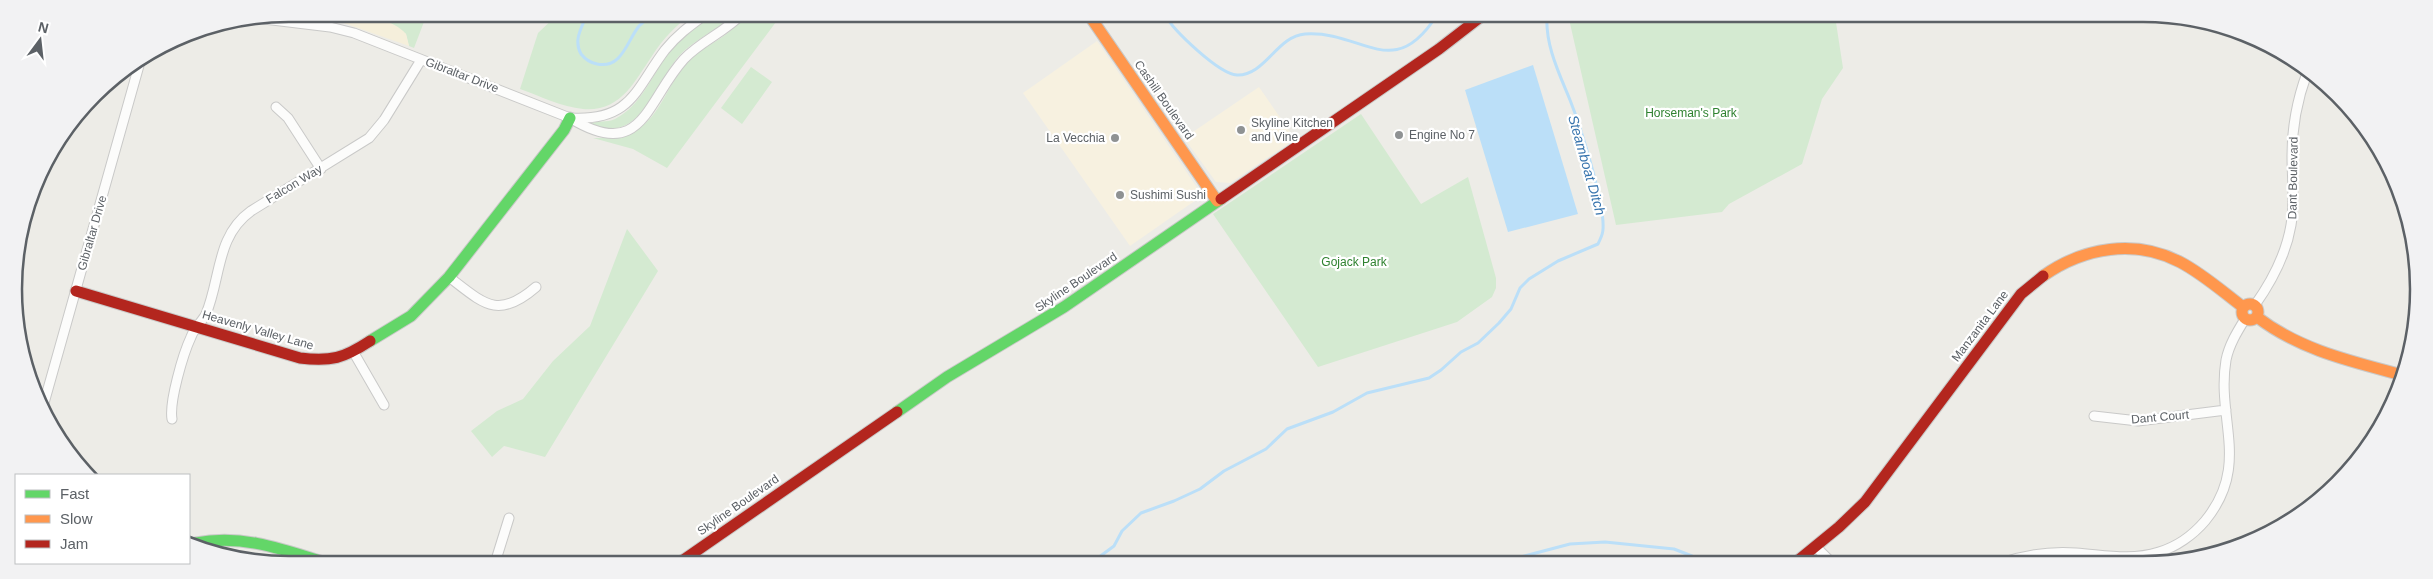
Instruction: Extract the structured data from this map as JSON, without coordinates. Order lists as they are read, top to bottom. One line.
{"streets":{"street":["Gibraltar Drive","Cashill Boulevard","Dant Boulevard","Falcon Way","Skyline Boulevard","Manzanita Lane","Heavenly Valley Lane","Dant Court"]},"crossings":[["Gibraltar Drive","Falcon Way"],["Gibraltar Drive","Heavenly Valley Lane"],["Cashill Boulevard","Skyline Boulevard"],["Dant Boulevard","Manzanita Lane"],["Dant Boulevard","Dant Court"],["Falcon Way","Heavenly Valley Lane"]],"water":["Steamboat Ditch"],"parks":["Horseman's Park","Gojack Park"],"places":["Skyline Kitchen and Vine","Engine No 7","La Vecchia","Sushimi Sushi"],"legend":["Fast","Slow","Jam"],"north":"top"}
